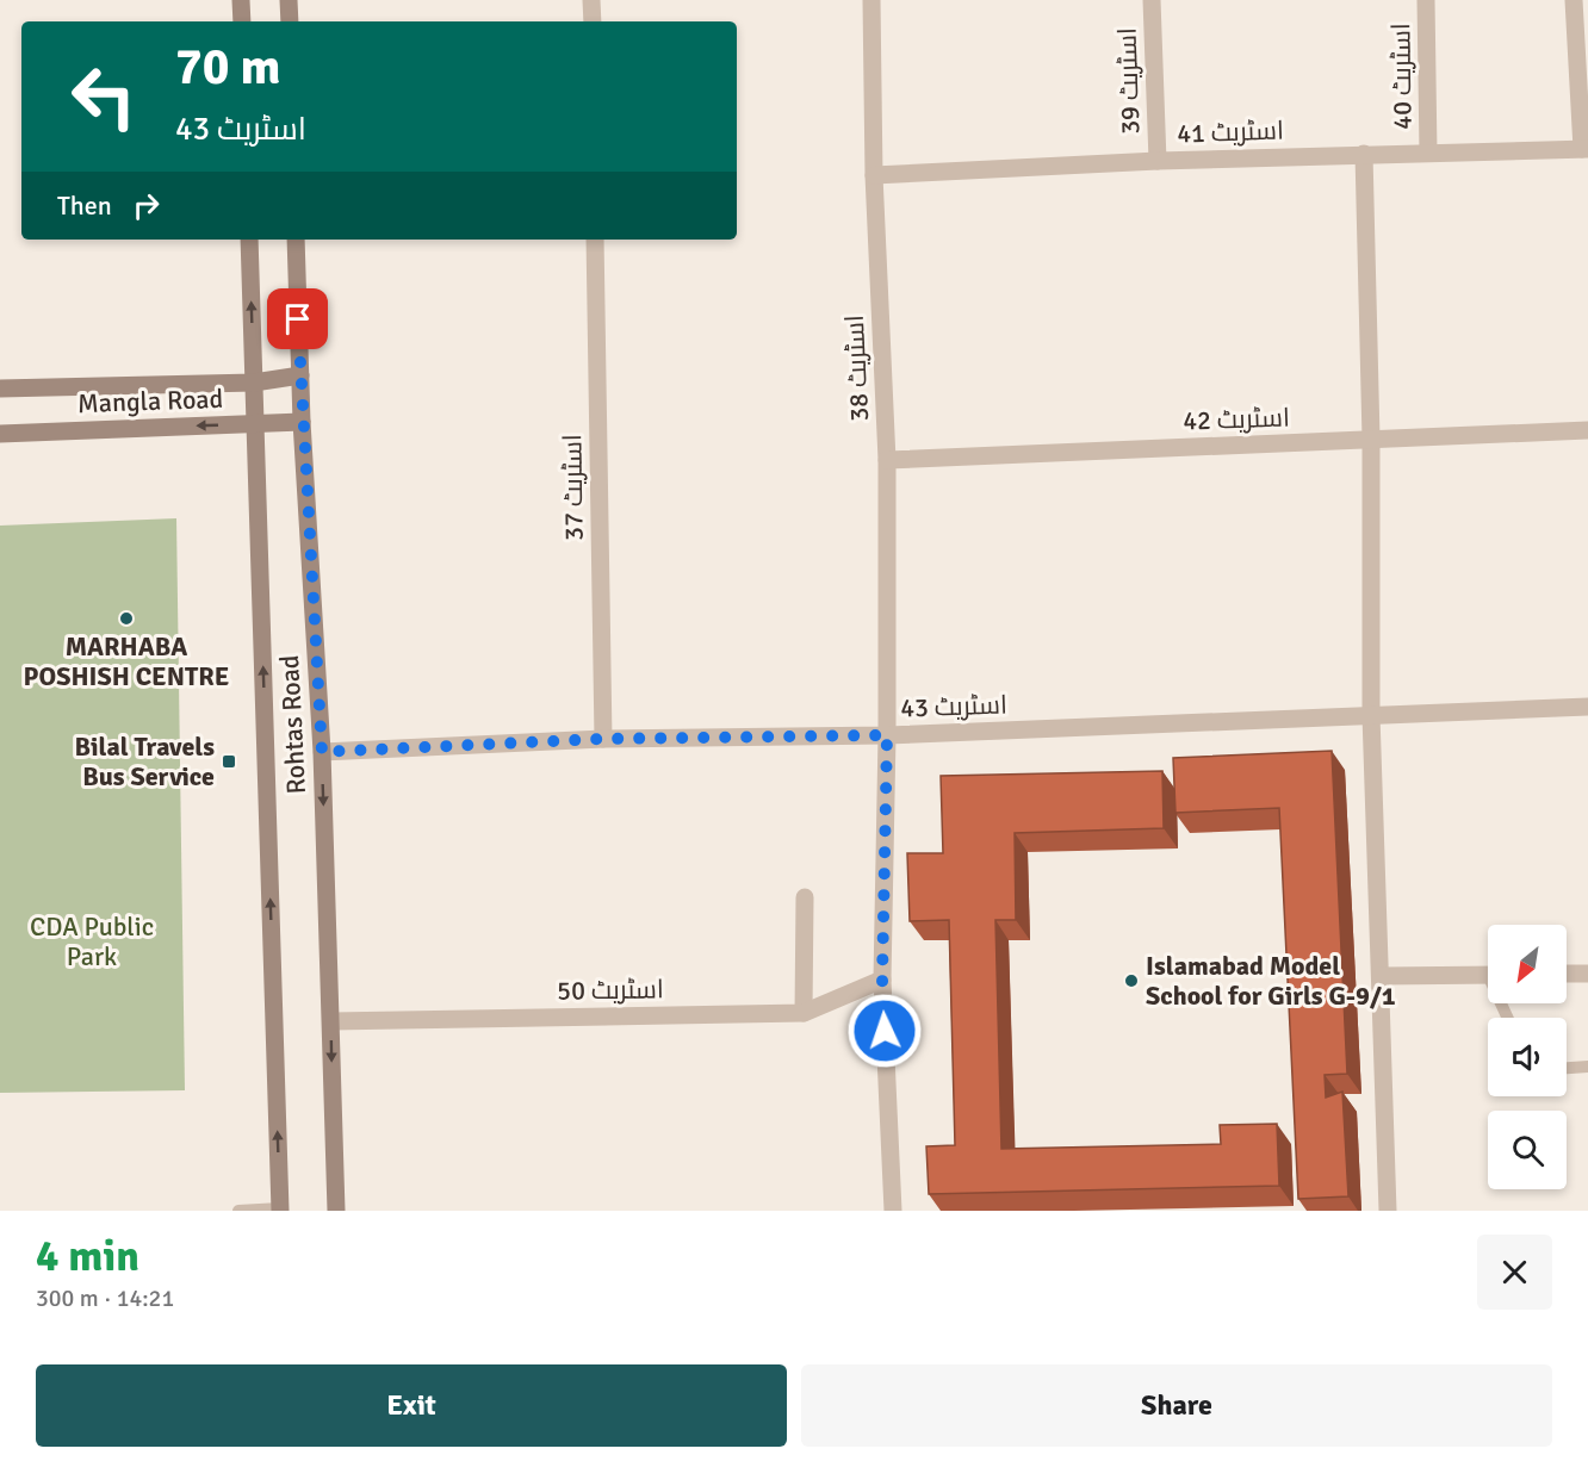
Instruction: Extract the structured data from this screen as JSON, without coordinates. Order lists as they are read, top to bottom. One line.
{"streets":{"main road":["Mangla Road","Rohtas Road"],"street":["اسٹریٹ 40","اسٹریٹ 39","اسٹریٹ 41","اسٹریٹ 38","اسٹریٹ 42","اسٹریٹ 37","اسٹریٹ 43","اسٹریٹ 50"]},"crossings":[["اسٹریٹ 40","اسٹریٹ 41"],["اسٹریٹ 39","اسٹریٹ 41"],["اسٹریٹ 41","اسٹریٹ 38"],["اسٹریٹ 38","اسٹریٹ 42"],["اسٹریٹ 38","اسٹریٹ 43"],["اسٹریٹ 38","اسٹریٹ 50"],["Mangla Road","Rohtas Road"],["اسٹریٹ 37","اسٹریٹ 43"],["اسٹریٹ 43","Rohtas Road"],["Rohtas Road","اسٹریٹ 50"]],"parks":["CDA Public Park"],"places":{"other":["MARHABA POSHISH CENTRE","Islamabad Model School for Girls G-9/1"],"transit":["Bilal Travels Bus Service"]},"north":"bottom left","page":{"turn":["70 m","اسٹریٹ 43"],"then":"Then","heading":["4 min","300 m · 14:21"],"buttons":["Exit","Share"]}}
